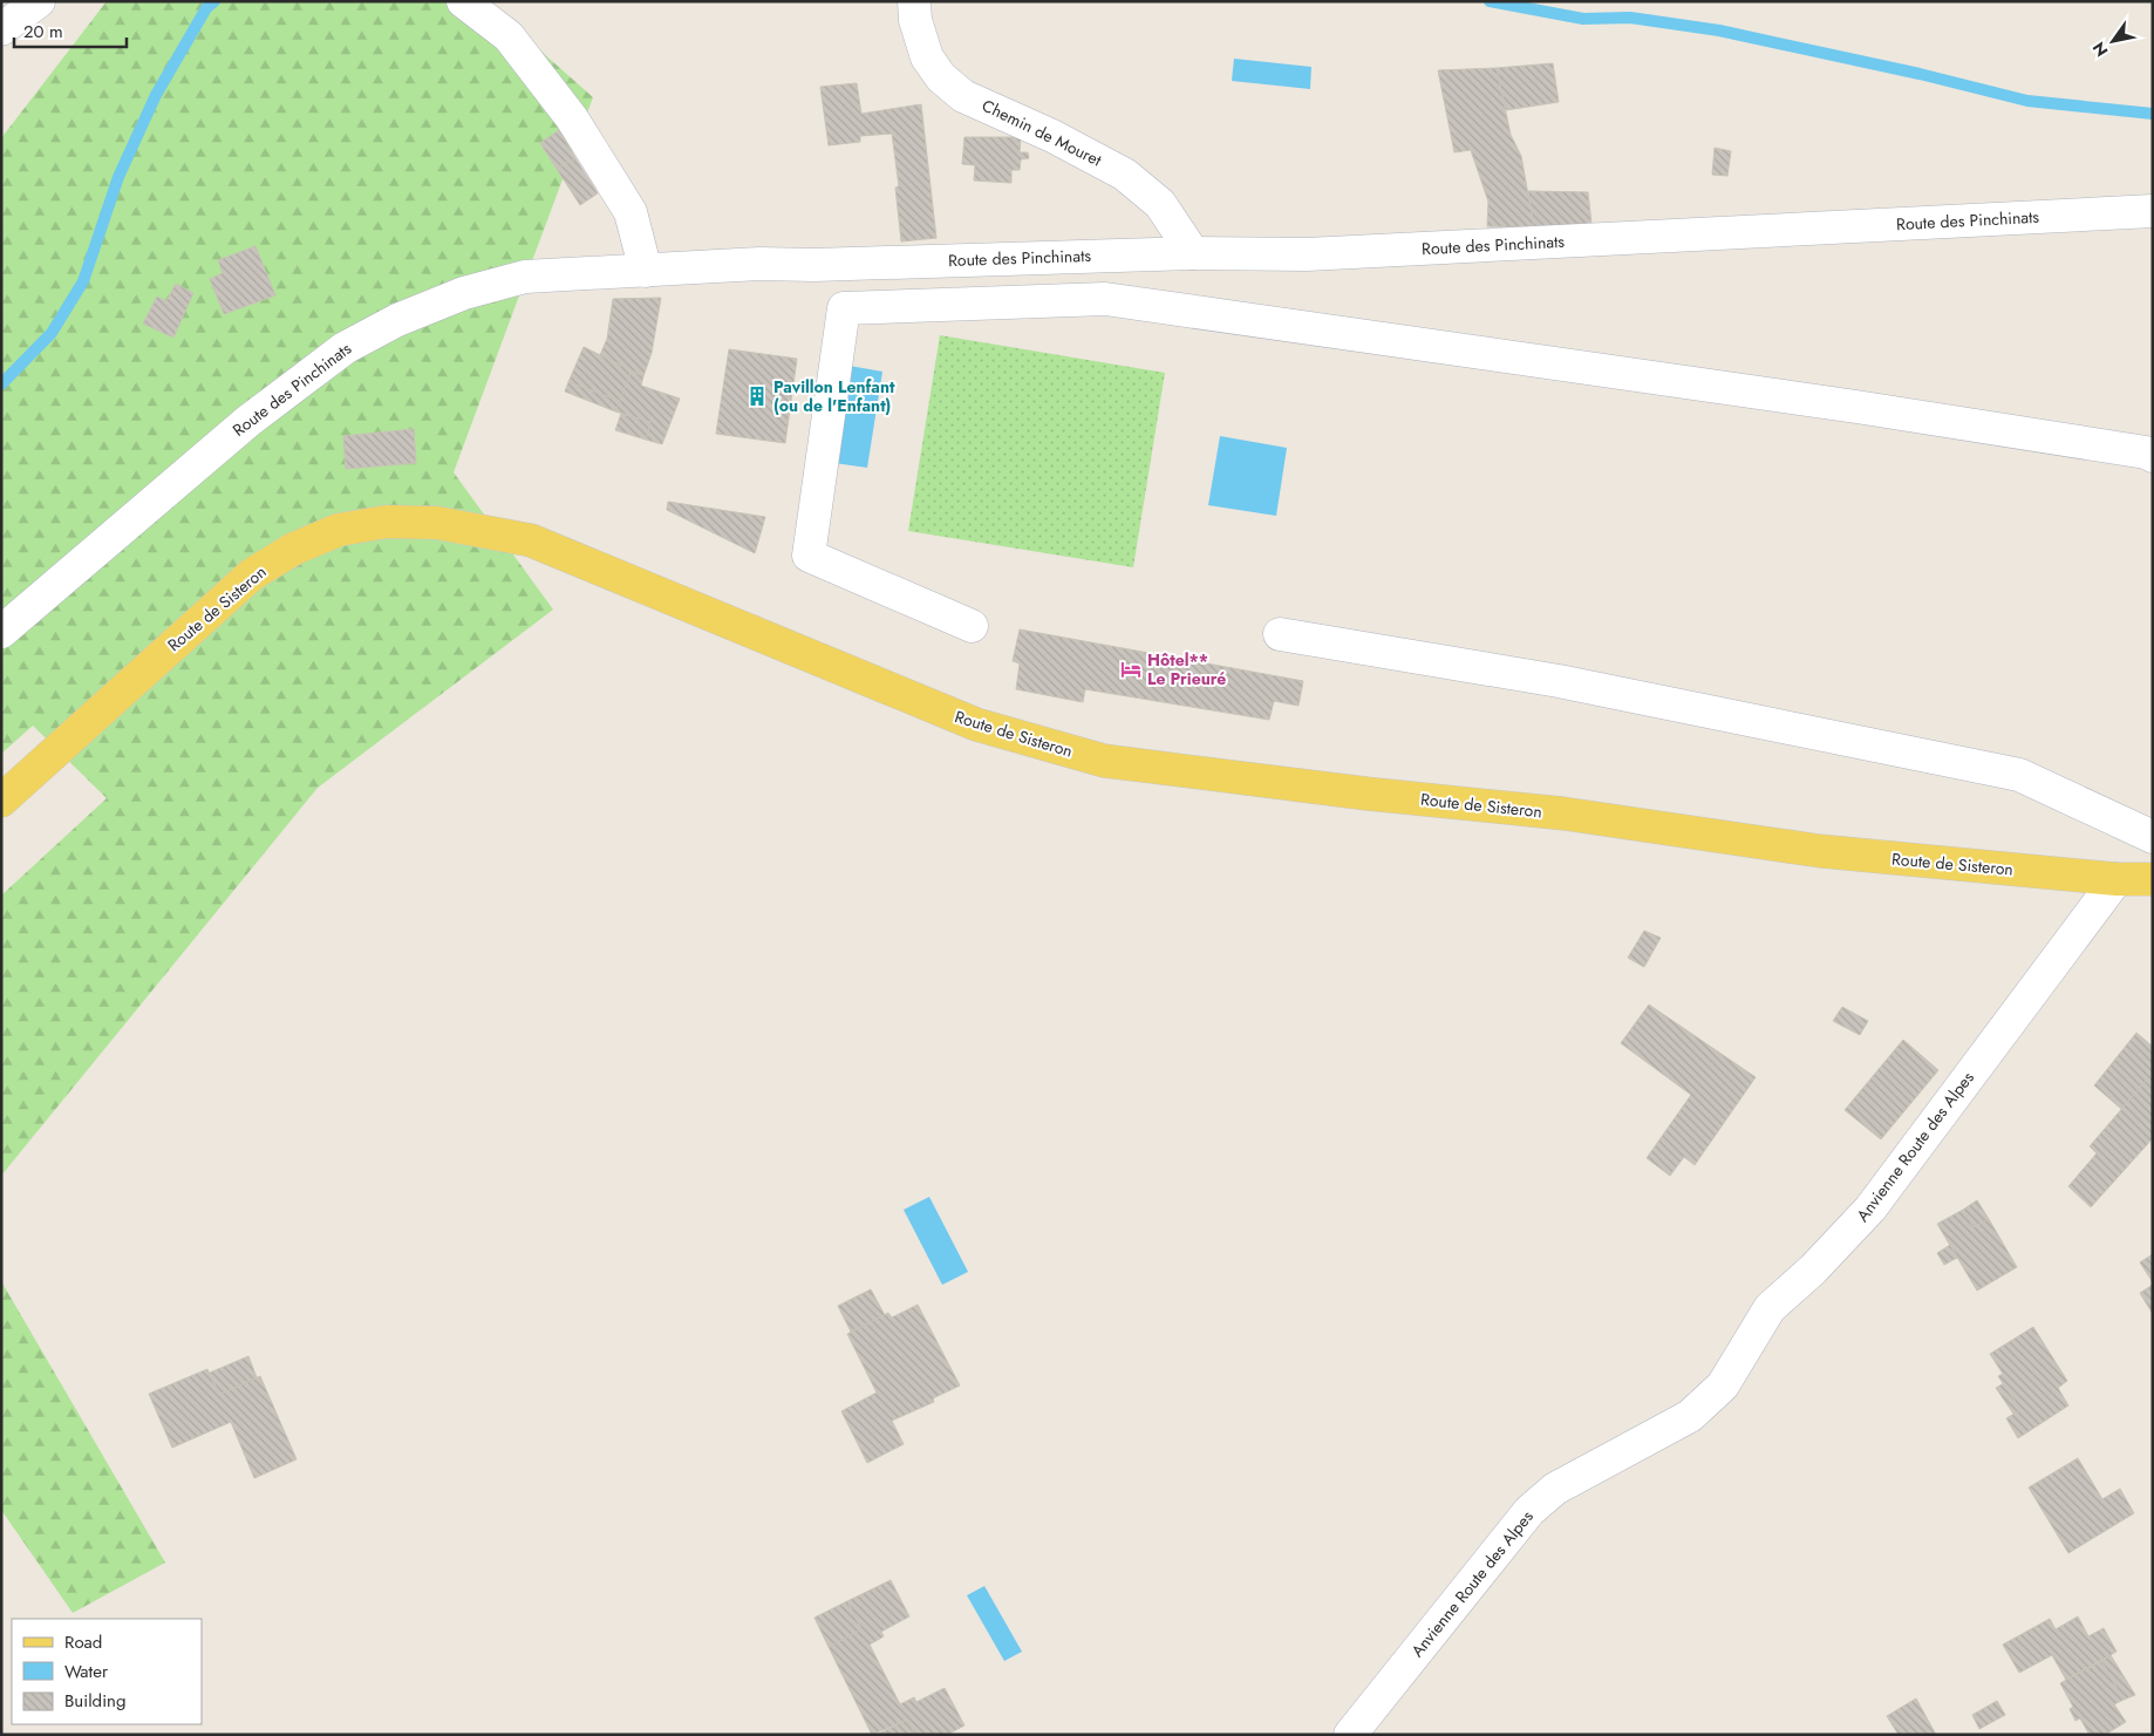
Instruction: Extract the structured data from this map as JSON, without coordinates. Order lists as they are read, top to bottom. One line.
{"streets":{"main road":["Route de Sisteron"],"street":["Chemin de Mouret","Route des Pinchinats","Anvienne Route des Alpes"]},"crossings":[["Chemin de Mouret","Route des Pinchinats"],["Route de Sisteron","Anvienne Route des Alpes"]],"places":{"building":["Pavillon Lenfant (ou de l'Enfant)"],"hotel":["Hôtel** Le Prieuré"]},"legend":["Road","Water","Building"],"scale_bar":"20 m","north":"bottom left"}
